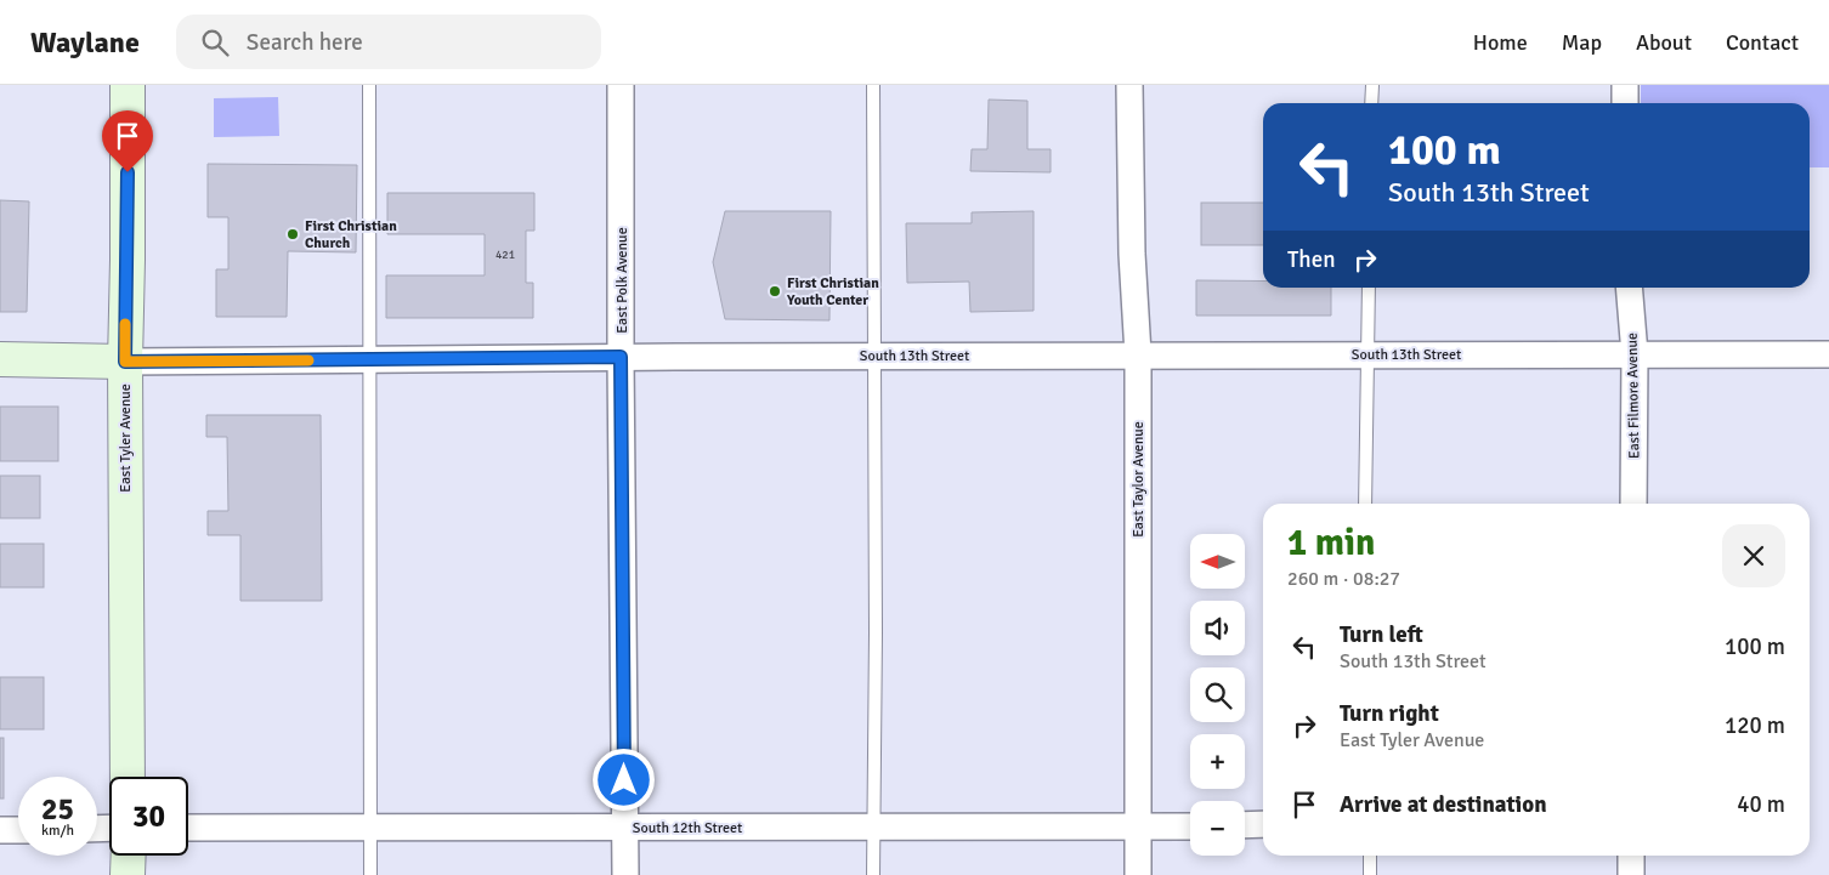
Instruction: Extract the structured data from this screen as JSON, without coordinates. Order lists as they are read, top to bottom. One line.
{"streets":{"main road":["South 13th Street","East Tyler Avenue"],"street":["East Polk Avenue","East Filmore Avenue","East Taylor Avenue","South 12th Street"]},"crossings":[["East Polk Avenue","South 13th Street"],["East Polk Avenue","South 12th Street"],["South 13th Street","East Filmore Avenue"],["South 13th Street","East Tyler Avenue"],["South 13th Street","East Taylor Avenue"],["East Taylor Avenue","South 12th Street"]],"places":["First Christian Church","First Christian Youth Center"],"house_numbers":["421"],"north":"left","page":{"header":"Waylane","search":"Search here","nav":["Home","Map","About","Contact"],"turn":["100 m","South 13th Street"],"then":"Then","heading":["1 min","260 m · 08:27"],"map_buttons":["+","−"],"list":[{"name":"Turn left","note":"South 13th Street","value":"100 m"},{"name":"Turn right","note":"East Tyler Avenue","value":"120 m"},{"name":"Arrive at destination","value":"40 m"}],"speed":"25 km/h","limit":"30"}}
